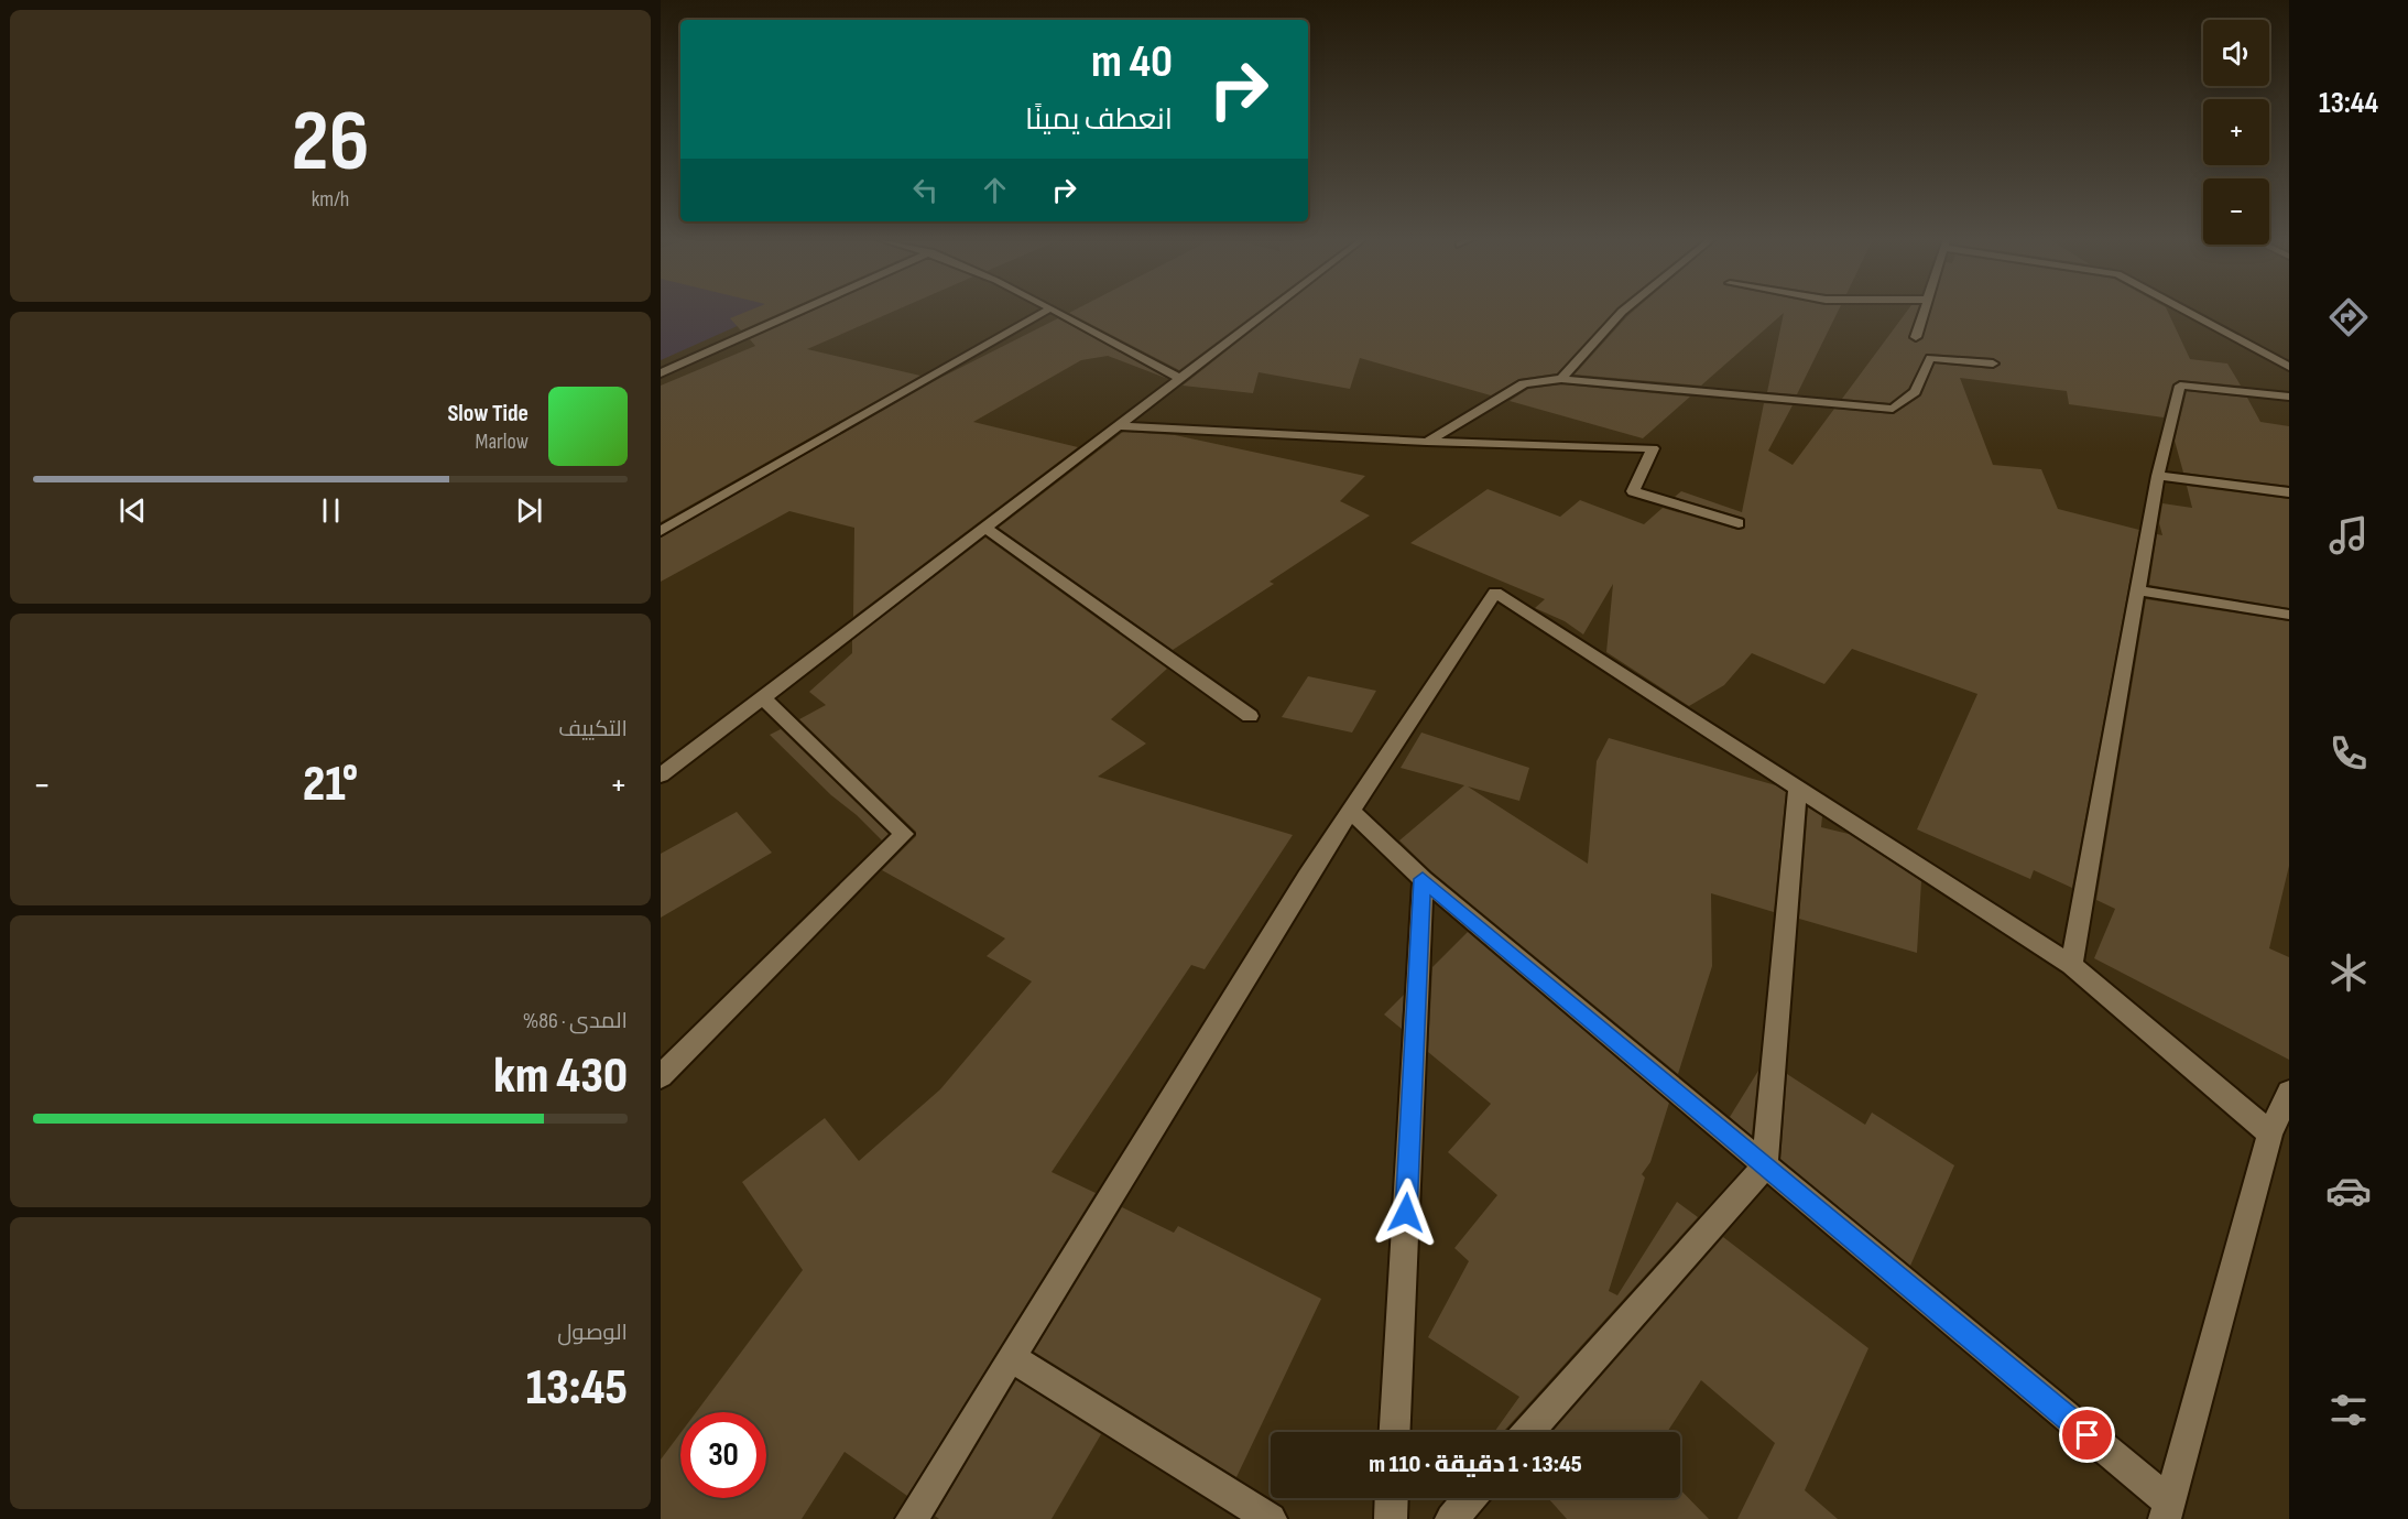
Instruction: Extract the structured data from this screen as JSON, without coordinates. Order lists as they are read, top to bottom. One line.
{"page":{"tabs":"13:44","tile":[["26","km/h"],"التكييف",["المدى · 86%","430 km"],["الوصول","13:45"]],"map_buttons":["+","−"],"turn":["40 m","انعطف يمينًا"],"song":["Slow Tide","Marlow"],"heat":["−","21°","+"],"limit":"30","trip":"13:45 · 1 دقيقة · 110 m"}}
